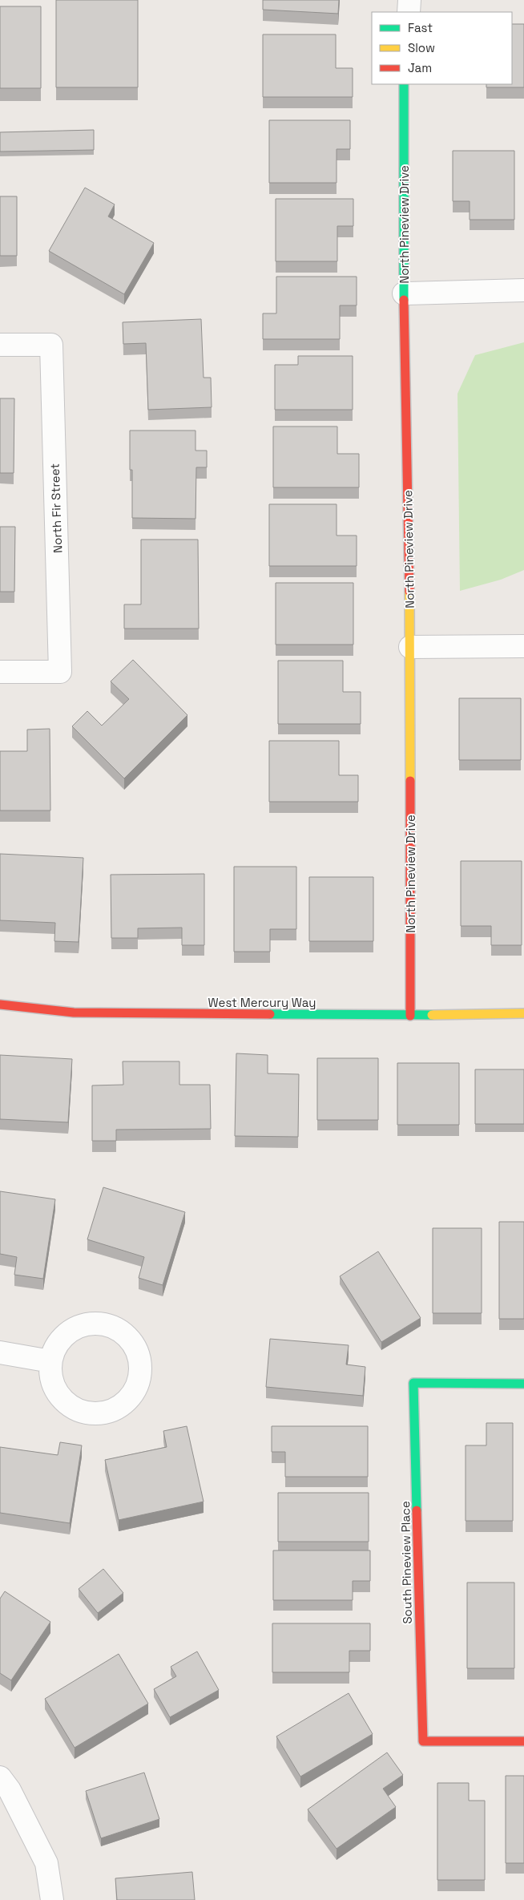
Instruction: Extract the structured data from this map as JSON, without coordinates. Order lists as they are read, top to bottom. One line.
{"streets":{"street":["North Pineview Drive","North Fir Street","West Mercury Way","South Pineview Place"]},"crossings":[["North Pineview Drive","West Mercury Way"]],"legend":["Fast","Slow","Jam"]}
